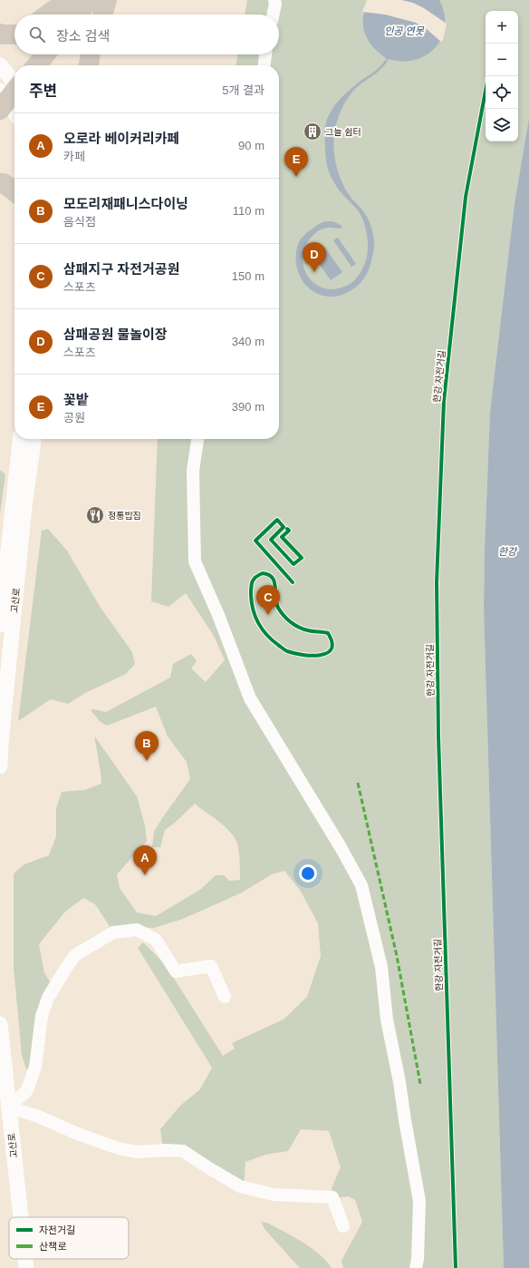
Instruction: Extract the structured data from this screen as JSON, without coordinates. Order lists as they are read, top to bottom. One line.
{"streets":{"street":["고산로"],"cycle path":["한강 자전거길"]},"water":["인공 연못","한강"],"places":{"building":["그늘 쉼터"],"restaurant":["정통밥집"]},"legend":["자전거길","산책로"],"page":{"map_buttons":["+","−"],"search":"장소 검색","heading":["주변","5개 결과"],"list":[{"mark":"A","name":"오로라 베이커리카페","note":"카페","value":"90 m"},{"mark":"B","name":"모도리재패니스다이닝","note":"음식점","value":"110 m"},{"mark":"C","name":"삼패지구 자전거공원","note":"스포츠","value":"150 m"},{"mark":"D","name":"삼패공원 물놀이장","note":"스포츠","value":"340 m"},{"mark":"E","name":"꽃밭","note":"공원","value":"390 m"}],"pins":["E","D","C","B","A"]}}
